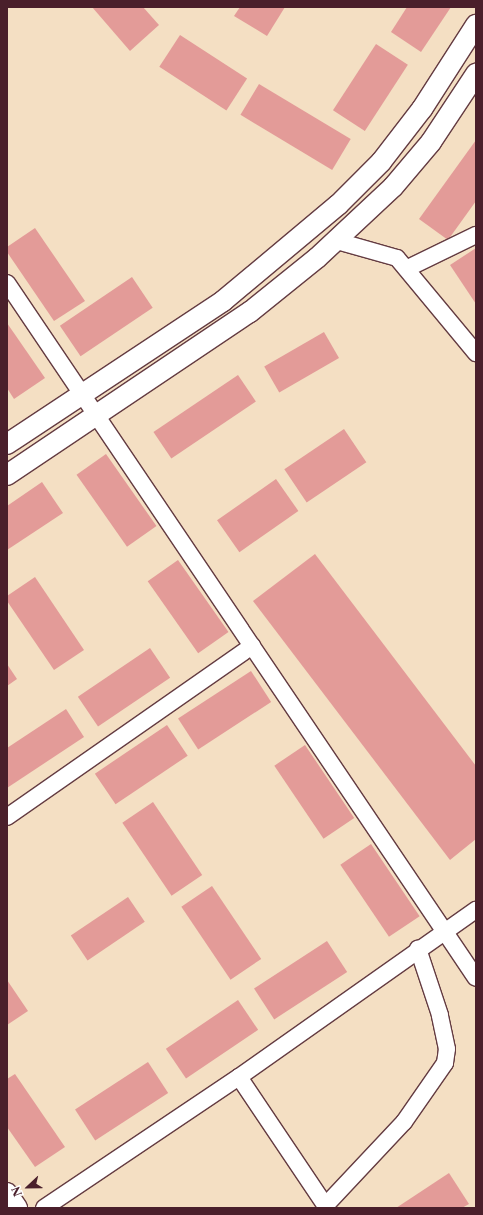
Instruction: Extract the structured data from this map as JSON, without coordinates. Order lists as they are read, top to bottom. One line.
{"north":"left"}
